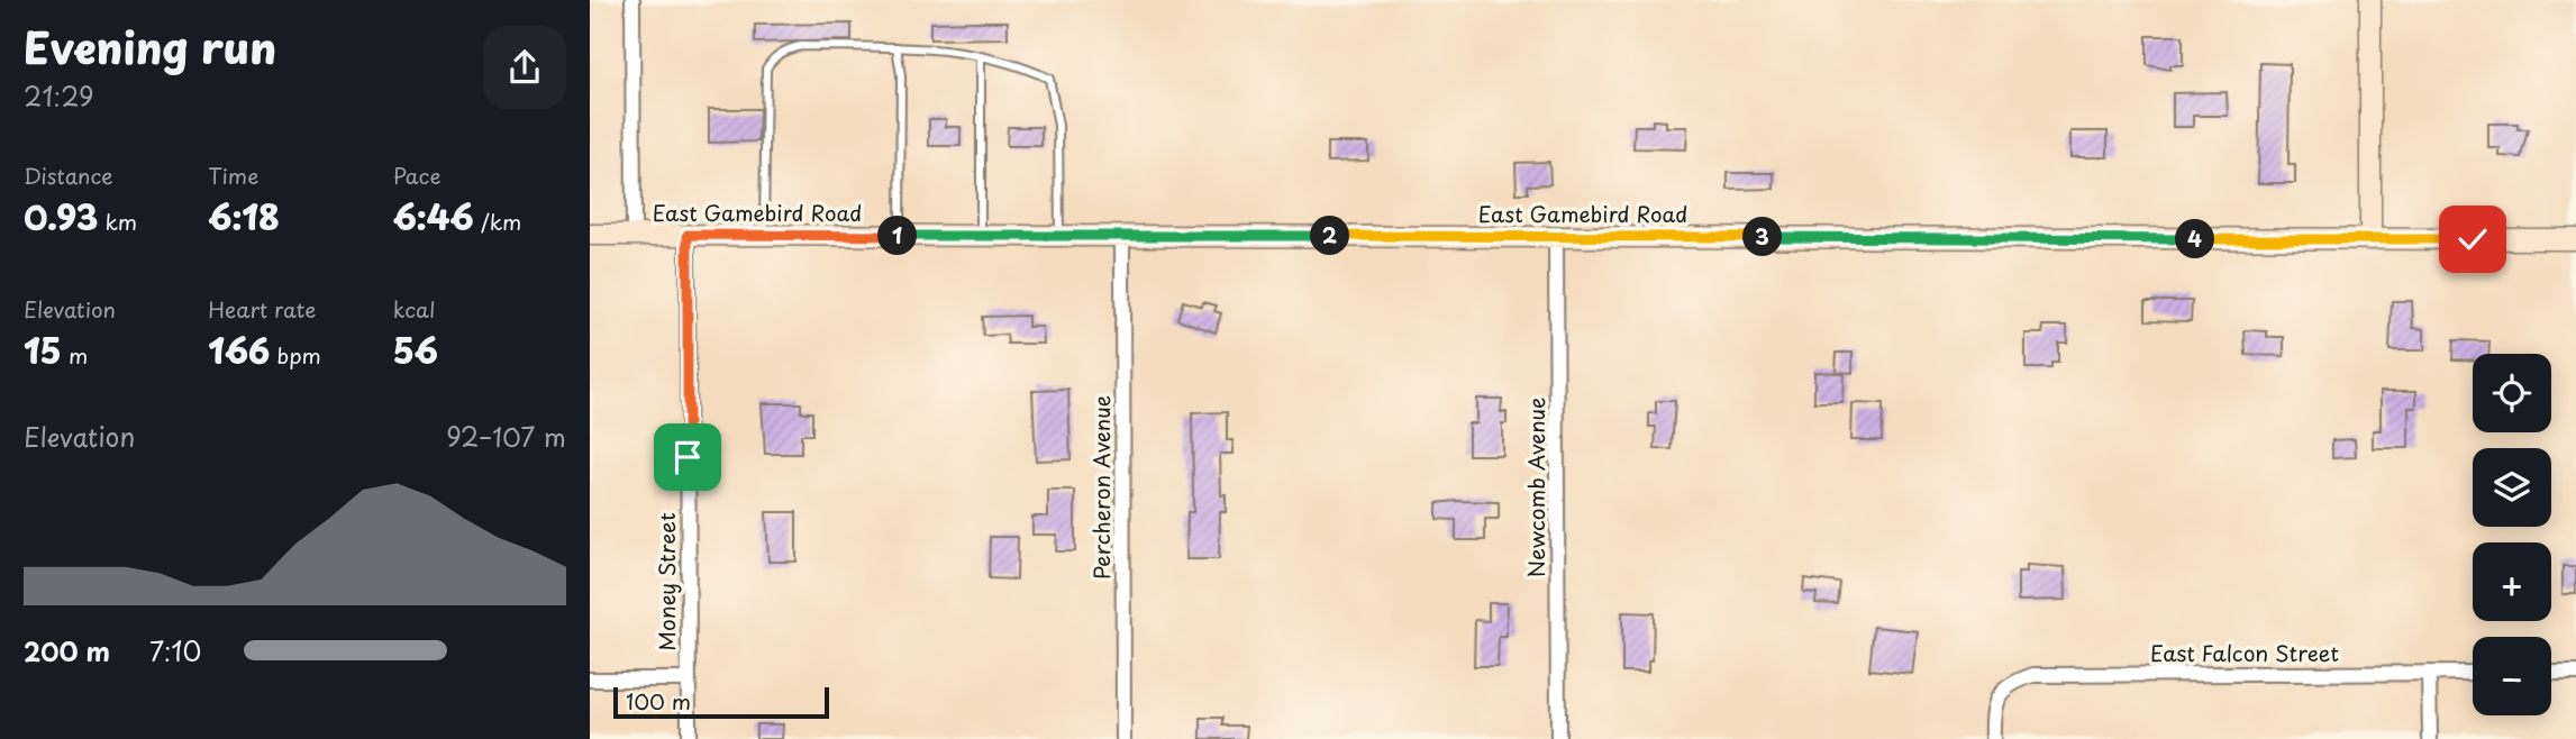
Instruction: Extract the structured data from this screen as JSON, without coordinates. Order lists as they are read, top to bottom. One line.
{"streets":{"main road":["East Gamebird Road"],"street":["Percheron Avenue","Newcomb Avenue","Money Street","East Falcon Street"]},"crossings":[["East Gamebird Road","Percheron Avenue"],["East Gamebird Road","Newcomb Avenue"],["East Gamebird Road","Money Street"]],"scale_bar":"100 m","page":{"heading":["Evening run","21:29"],"stats":[["Distance","0.93 km"],["Time","6:18"],["Pace","6:46 /km"],["Elevation","15 m"],["Heart rate","166 bpm"],["kcal","56"]],"pins":["1","2","3","4"],"map_buttons":["+","−"],"chart":["Elevation","92–107 m"],"list":[{"name":"200 m","note":"7:10"}],"scale":"100 m"}}
